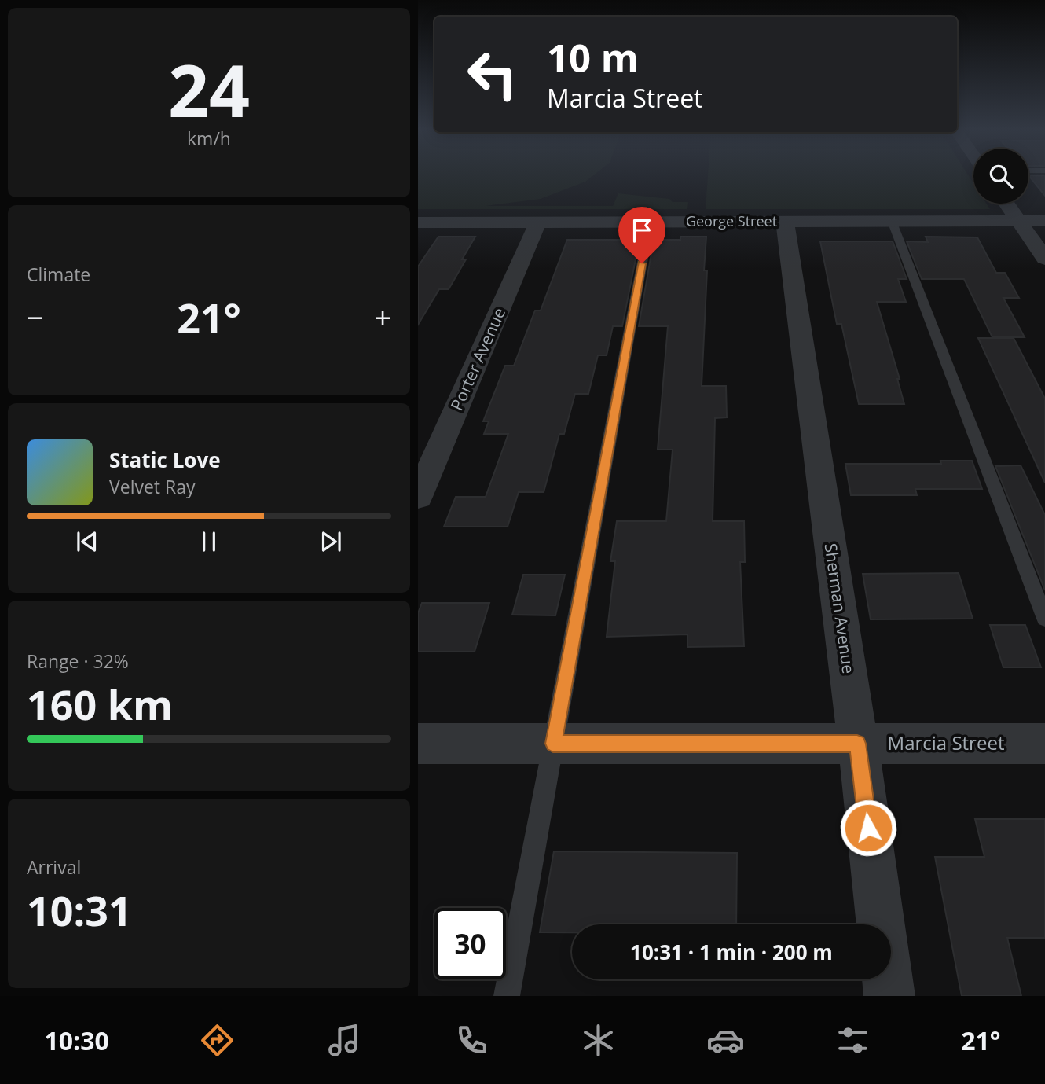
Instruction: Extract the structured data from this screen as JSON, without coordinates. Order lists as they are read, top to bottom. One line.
{"streets":{"street":["George Street","Porter Avenue","Sherman Avenue","Marcia Street"]},"crossings":[["George Street","Porter Avenue"],["George Street","Sherman Avenue"],["Sherman Avenue","Marcia Street"]],"page":{"tile":[["24","km/h"],"Climate",["Range · 32%","160 km"],["Arrival","10:31"]],"turn":["10 m","Marcia Street"],"heat":["−","21°","+"],"song":["Static Love","Velvet Ray"],"limit":"30","trip":"10:31 · 1 min · 200 m","tabs":["10:30","21°"]}}
